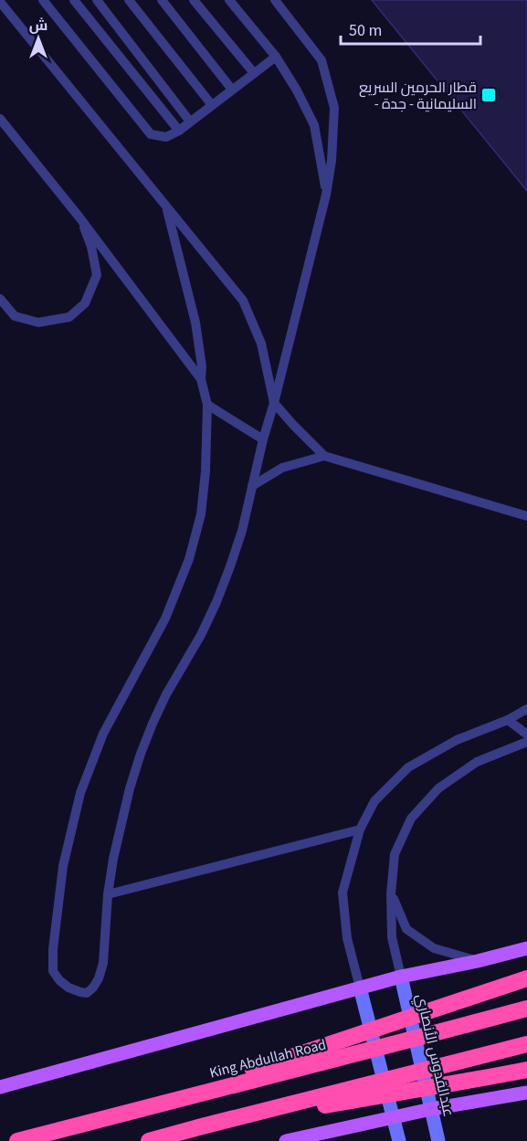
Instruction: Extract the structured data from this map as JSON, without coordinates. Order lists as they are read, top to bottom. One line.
{"streets":{"highway":["King Abdullah Road"],"street":["عبدالقدوس الأنصاري"]},"places":{"transit":["قطار الحرمين السريع - السليمانية - جدة"]},"scale_bar":"50 m","north":"top"}
